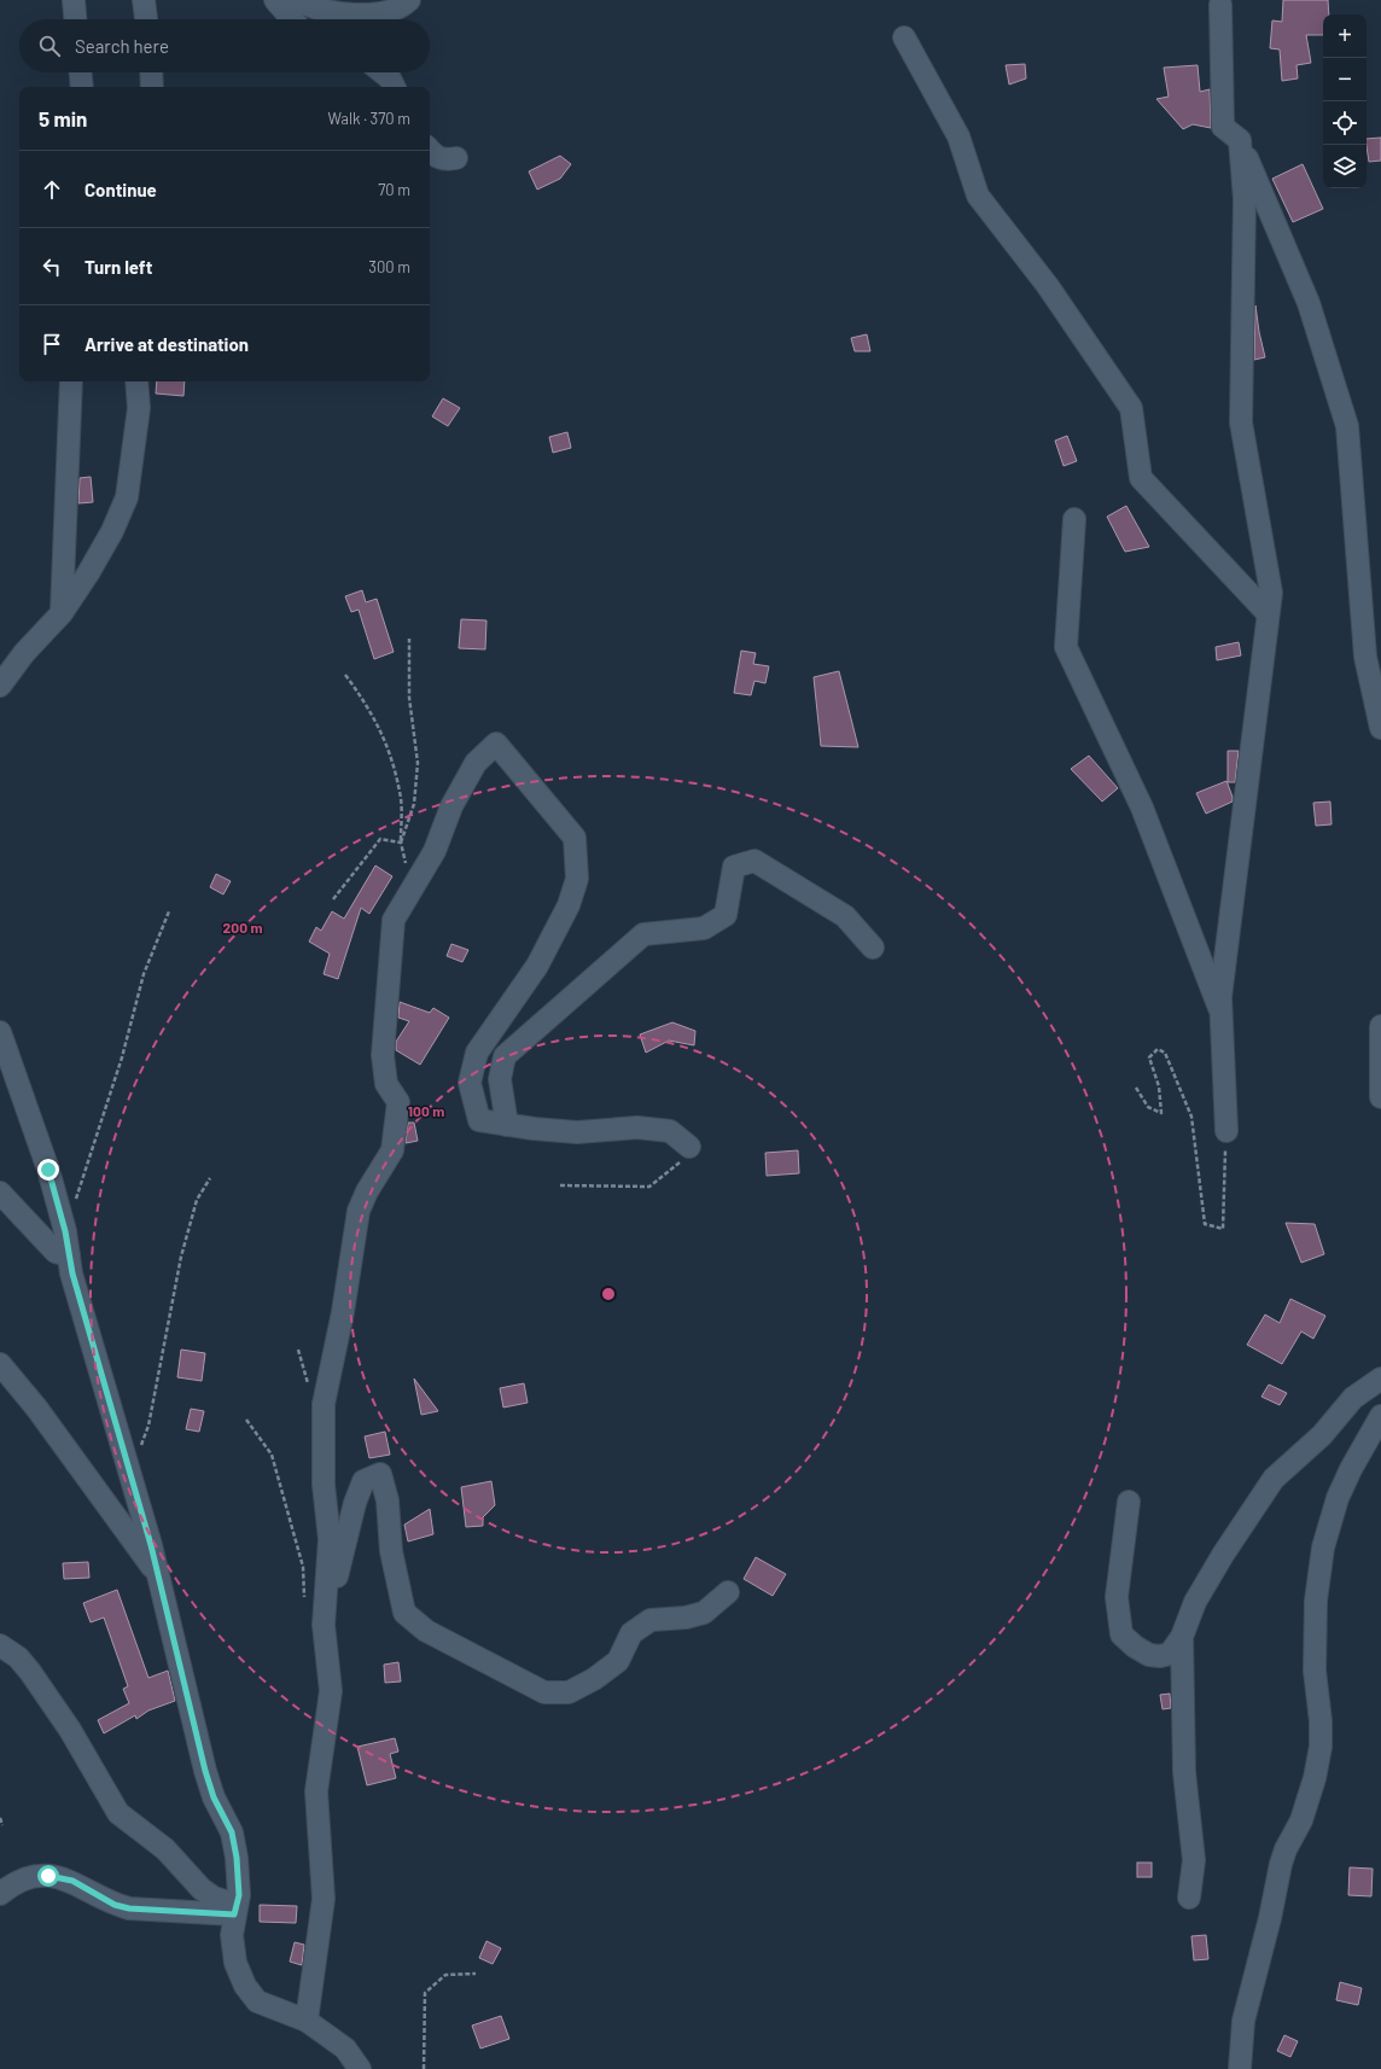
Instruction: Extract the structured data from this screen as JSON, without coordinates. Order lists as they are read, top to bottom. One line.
{"page":{"map_buttons":["+","−"],"search":"Search here","heading":["5 min","Walk · 370 m"],"list":[["Continue","70 m"],["Turn left","300 m"],"Arrive at destination"]},"rings":["200 m","100 m"]}
